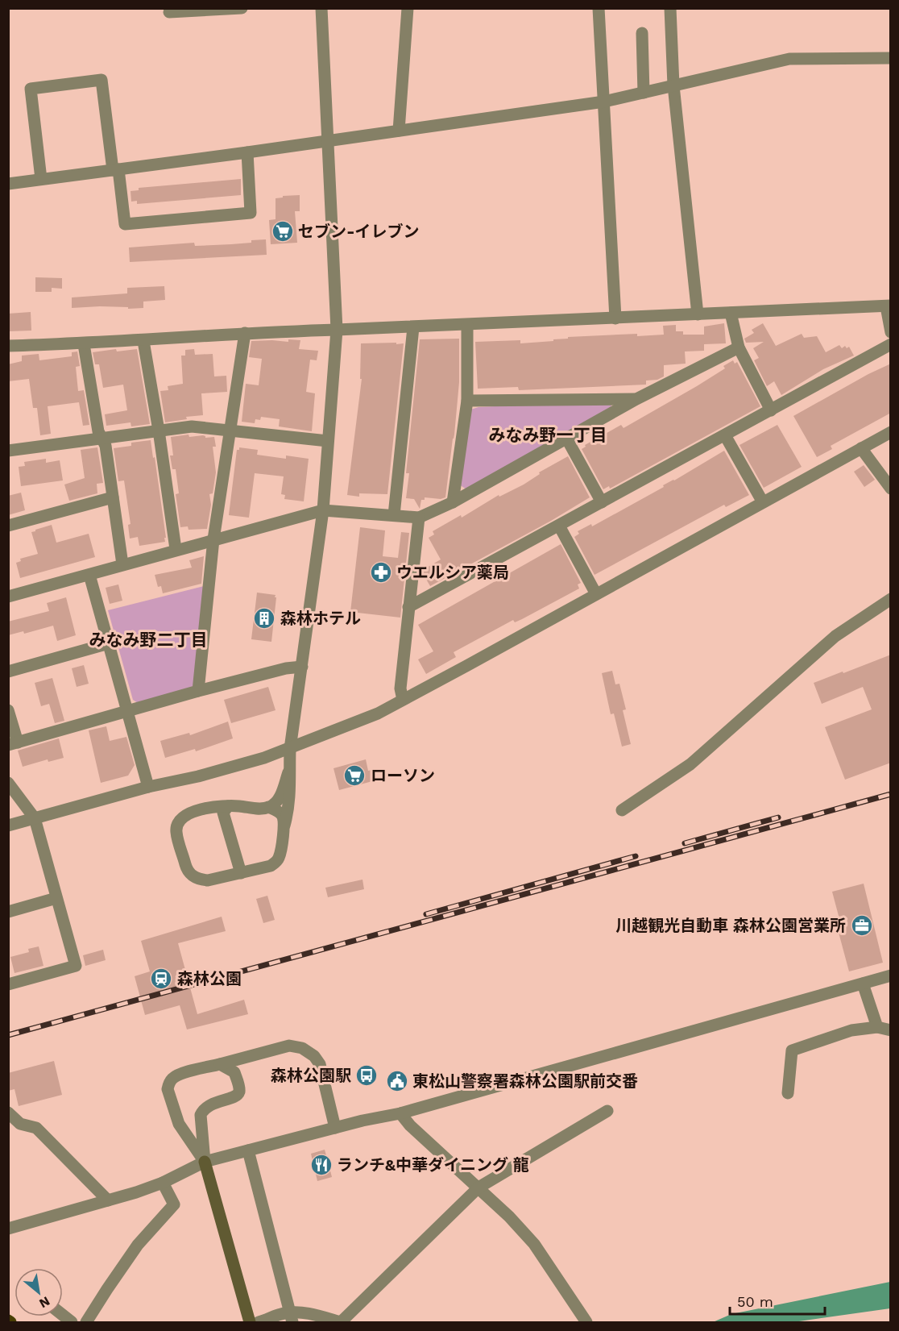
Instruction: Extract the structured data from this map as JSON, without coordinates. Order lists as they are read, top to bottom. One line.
{"districts":["みなみ野一丁目","みなみ野二丁目"],"places":{"supermarket":["セブン-イレブン","ローソン"],"pharmacy":["ウエルシア薬局"],"building":["森林ホテル"],"office":["川越観光自動車 森林公園営業所"],"station":["森林公園"],"bus stop":["森林公園駅"],"public building":["東松山警察署森林公園駅前交番"],"restaurant":["ランチ&中華ダイニング 龍"]},"scale_bar":"50 m","north":"bottom right"}
